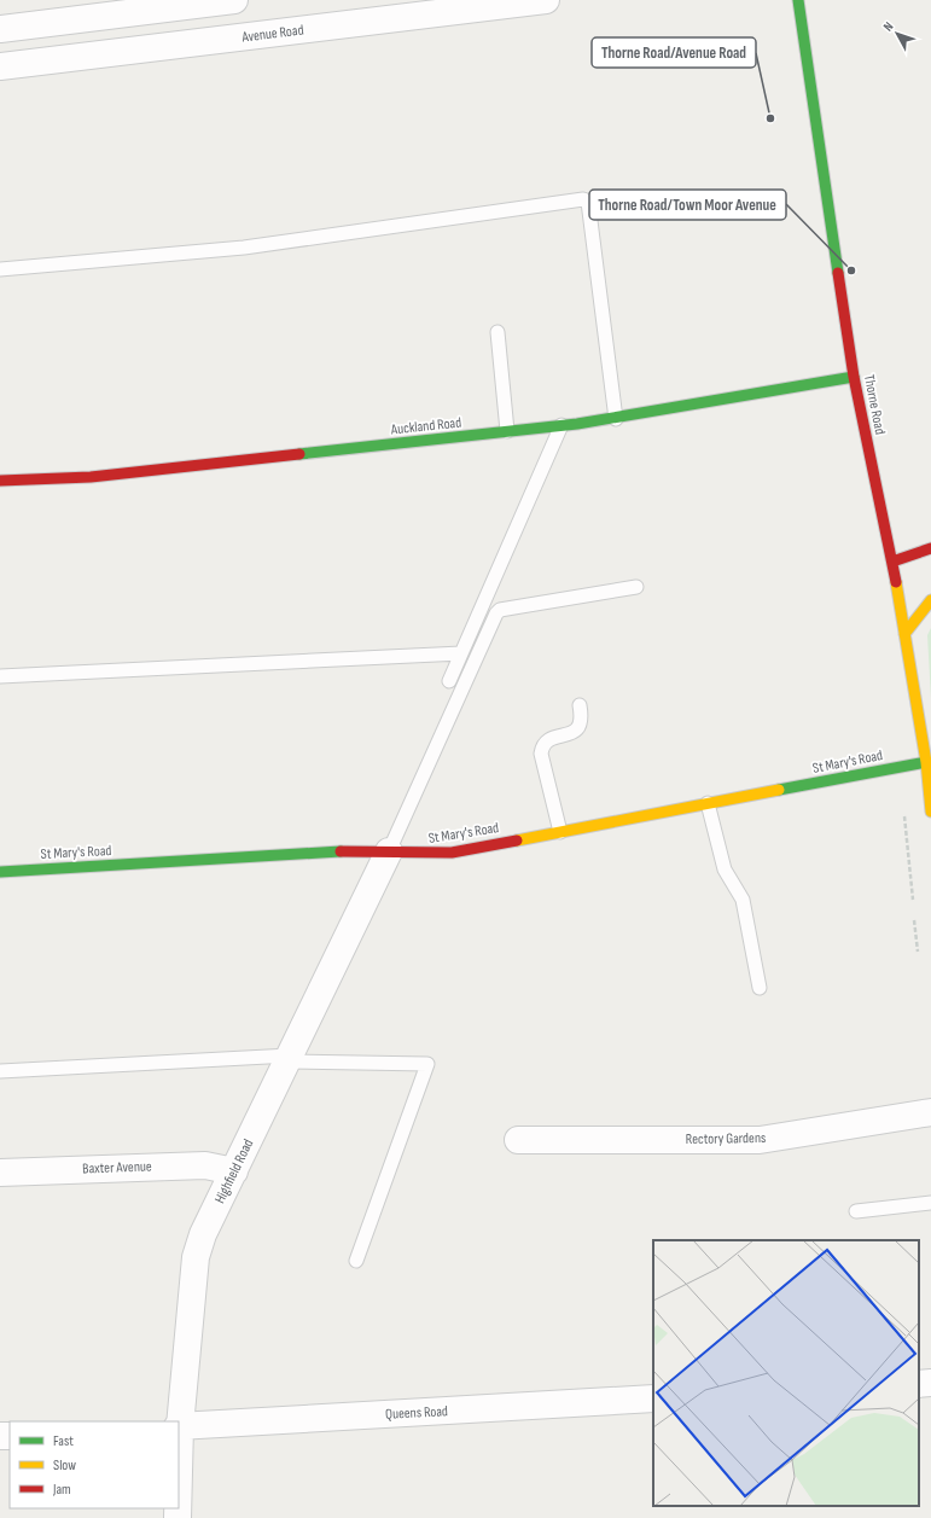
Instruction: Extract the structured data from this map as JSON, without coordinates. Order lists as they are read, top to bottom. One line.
{"streets":{"street":["Avenue Road","Thorne Road","Auckland Road","St Mary's Road","Rectory Gardens","Baxter Avenue","Highfield Road","Queens Road"]},"crossings":[["Thorne Road","Auckland Road"],["Thorne Road","St Mary's Road"],["St Mary's Road","Highfield Road"],["Baxter Avenue","Highfield Road"],["Highfield Road","Queens Road"]],"places":["Thorne Road/Avenue Road","Thorne Road/Town Moor Avenue"],"legend":["Fast","Slow","Jam"],"north":"top left"}
